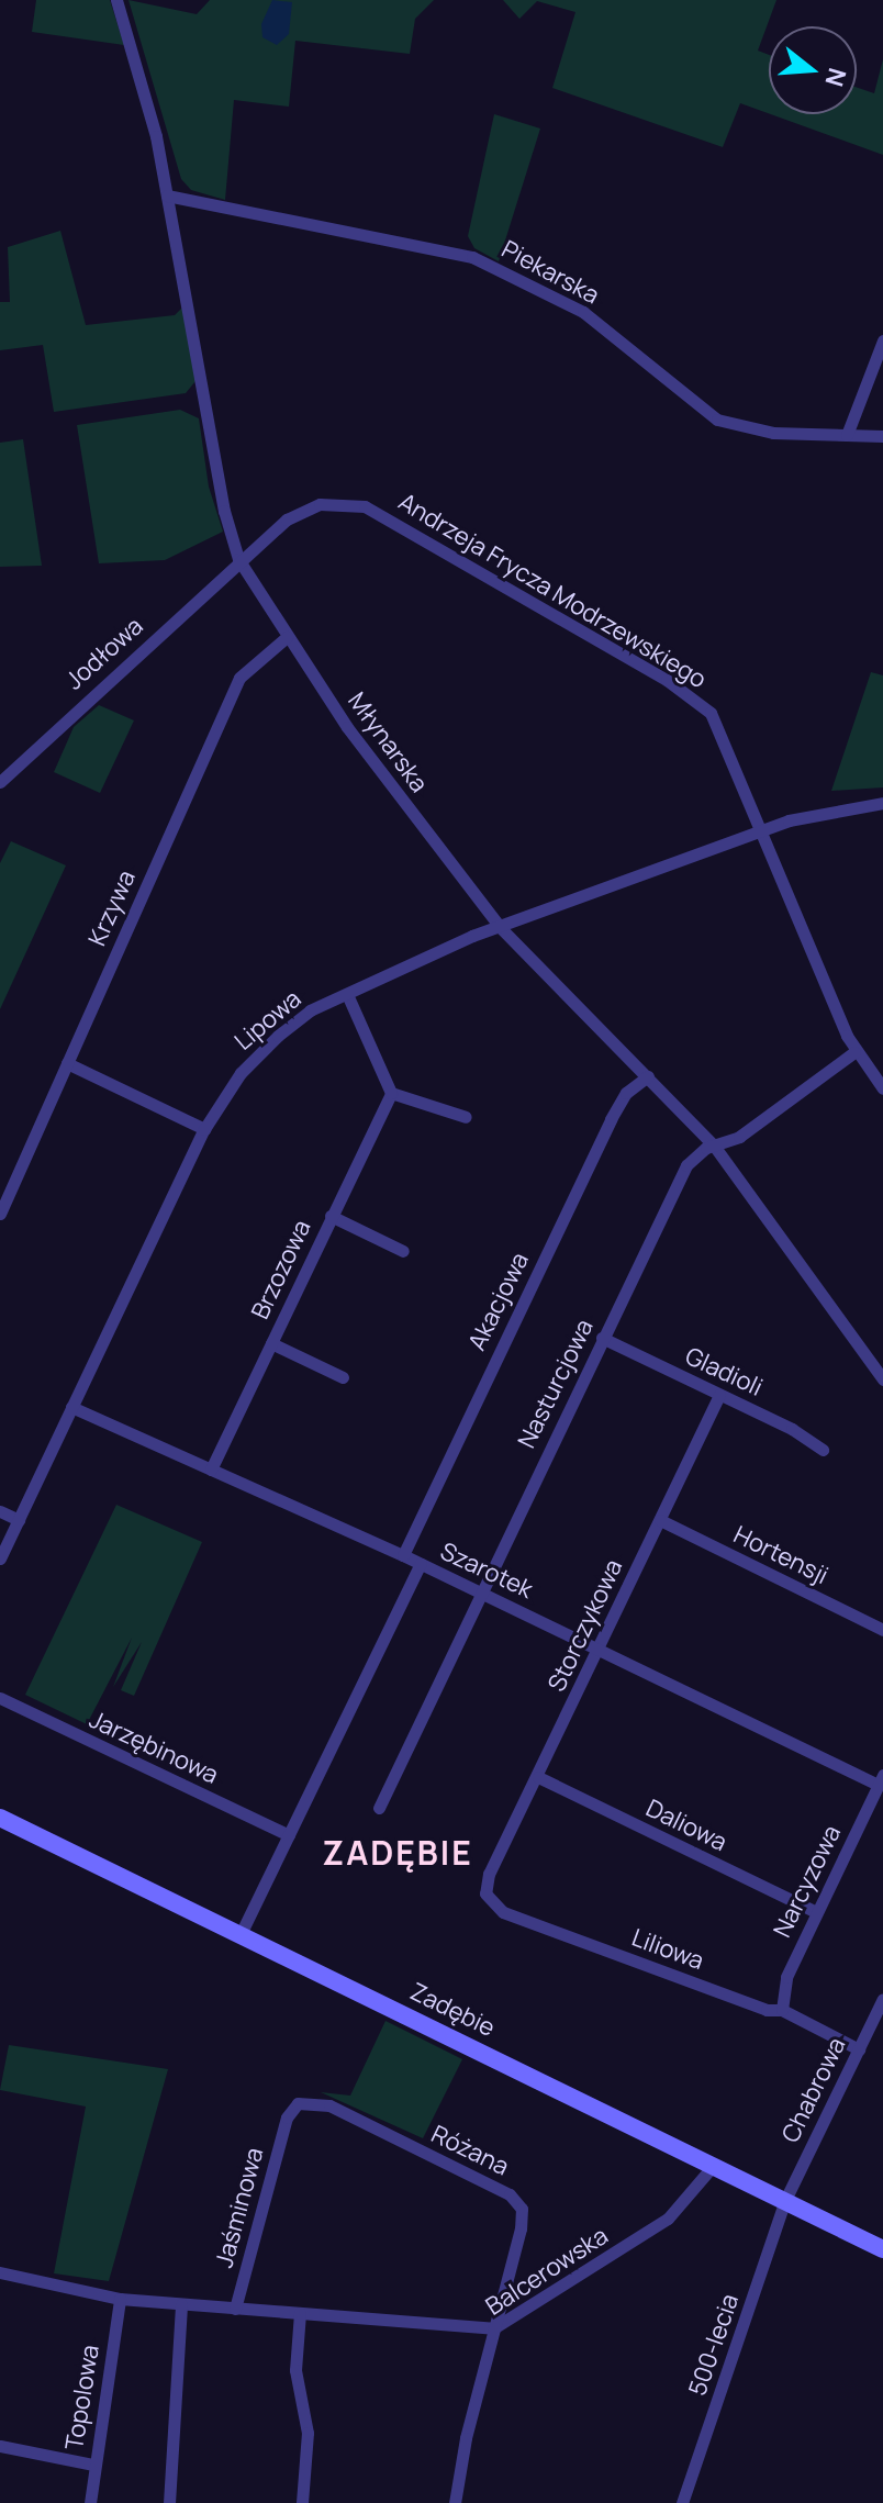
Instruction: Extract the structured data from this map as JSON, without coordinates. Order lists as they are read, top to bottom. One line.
{"streets":{"street":["Piekarska","Andrzeja Frycza Modrzewskiego","Jodłowa","Młynarska","Krzywa","Lipowa","Brzozowa","Akacjowa","Gladioli","Nasturcjowa","Hortensji","Szarotek","Storczykowa","Jarzębinowa","Daliowa","Narcyzowa","Liliowa","Zadębie","Chabrowa","Różana","Jaśminowa","Balcerowska","500-lecia","Topolowa"]},"crossings":[["Piekarska","Młynarska"],["Andrzeja Frycza Modrzewskiego","Jodłowa"],["Andrzeja Frycza Modrzewskiego","Młynarska"],["Andrzeja Frycza Modrzewskiego","Lipowa"],["Andrzeja Frycza Modrzewskiego","Nasturcjowa"],["Jodłowa","Młynarska"],["Młynarska","Krzywa"],["Młynarska","Lipowa"],["Młynarska","Akacjowa"],["Młynarska","Nasturcjowa"],["Lipowa","Szarotek"],["Brzozowa","Szarotek"],["Akacjowa","Szarotek"],["Gladioli","Nasturcjowa"],["Gladioli","Storczykowa"],["Nasturcjowa","Szarotek"],["Hortensji","Storczykowa"],["Szarotek","Storczykowa"],["Szarotek","Narcyzowa"],["Storczykowa","Daliowa"],["Storczykowa","Liliowa"],["Daliowa","Narcyzowa"],["Narcyzowa","Liliowa"],["Liliowa","Chabrowa"],["Zadębie","Chabrowa"],["Zadębie","Balcerowska"],["Zadębie","500-lecia"],["Chabrowa","500-lecia"],["Różana","Jaśminowa"],["Różana","Balcerowska"]],"districts":["ZADĘBIE"],"north":"right"}
